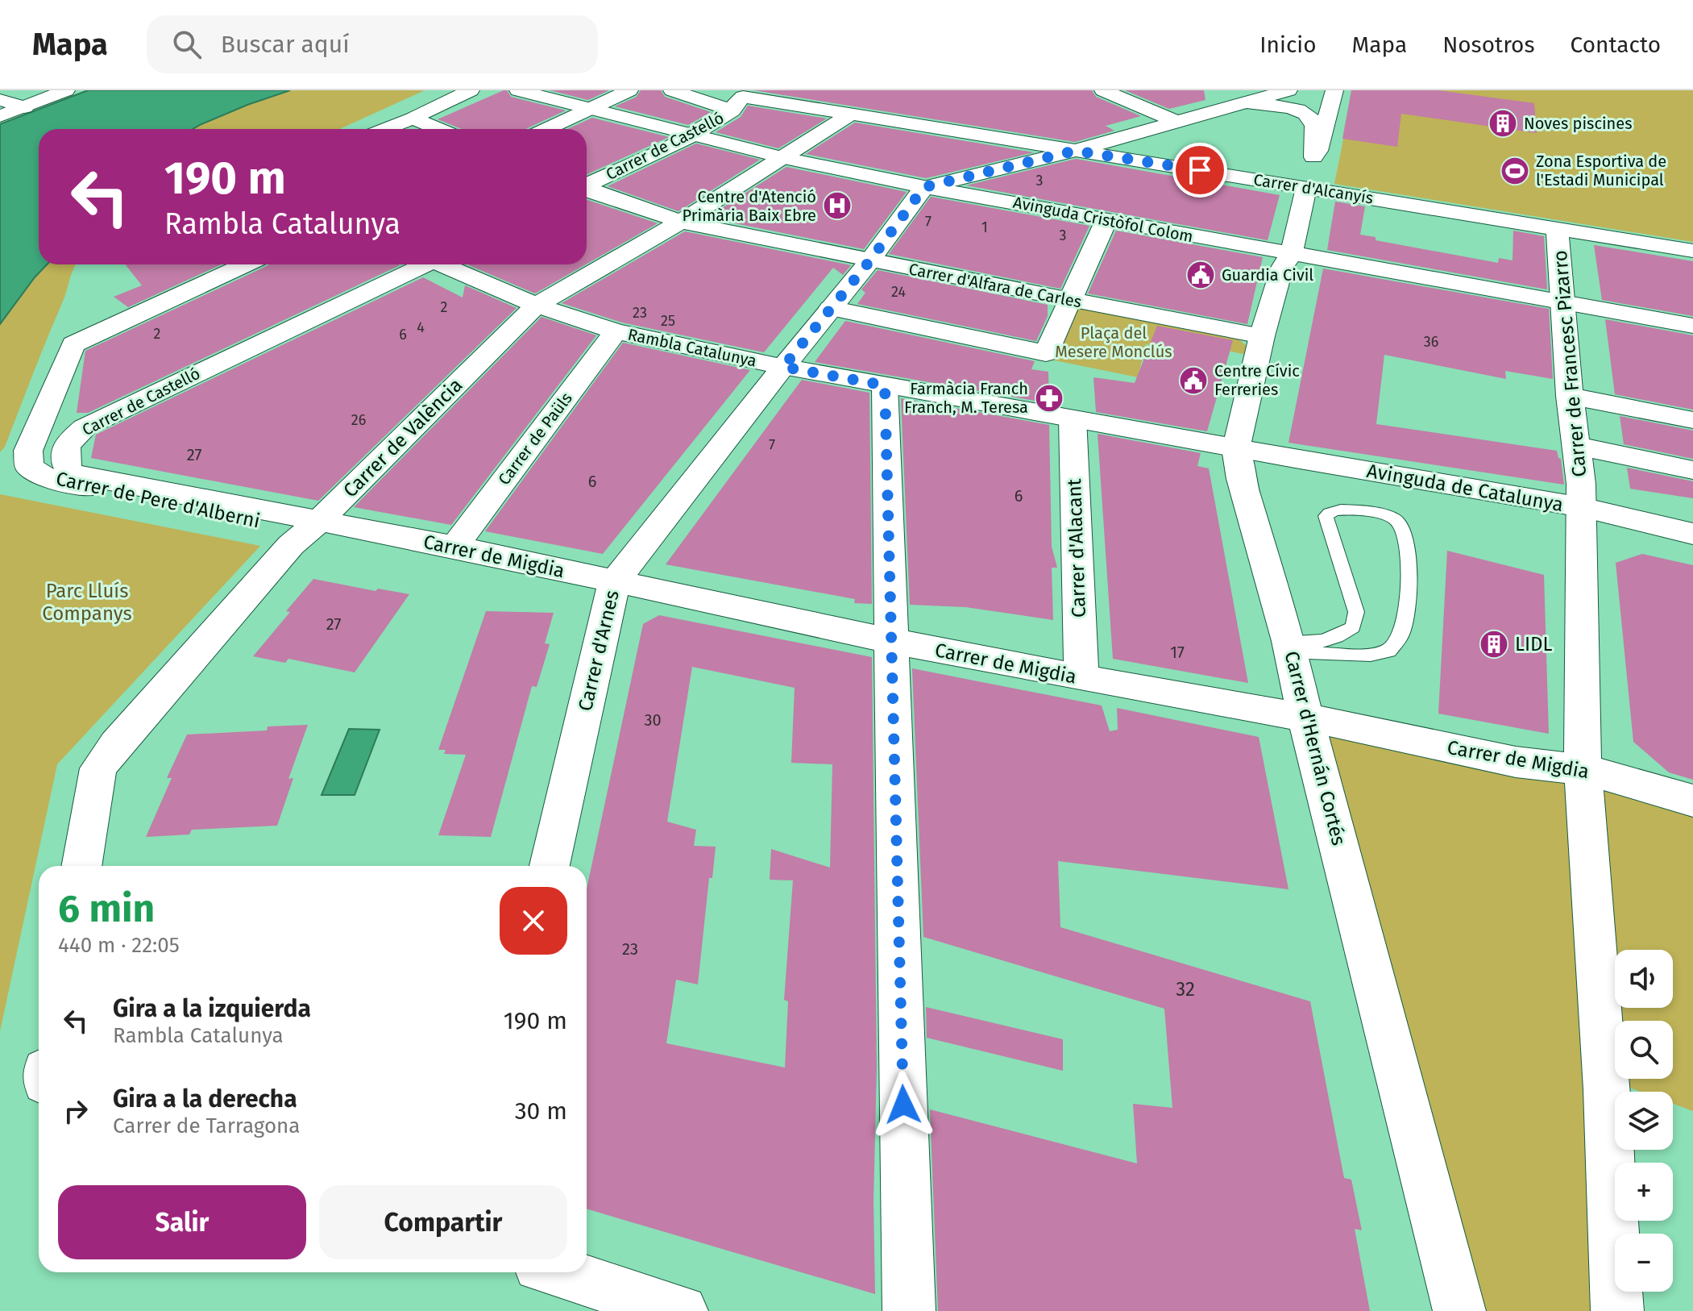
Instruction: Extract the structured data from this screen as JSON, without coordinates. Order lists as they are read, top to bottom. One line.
{"streets":{"street":["Carrer de Castelló","Carrer d'Alcanyís","Avinguda Cristòfol Colom","Carrer d'Alfara de Carles","Rambla Catalunya","Carrer de Francesc Pizarro","Carrer de València","Carrer de Paüls","Avinguda de Catalunya","Carrer de Pere d'Alberni","Carrer d'Alacant","Carrer de Migdia","Carrer d'Arnes","Carrer d'Hernán Cortés"]},"crossings":[["Carrer de Castelló","Carrer d'Alcanyís"],["Carrer de Castelló","Avinguda Cristòfol Colom"],["Carrer de Castelló","Carrer de València"],["Carrer de Castelló","Carrer de Migdia"],["Carrer d'Alcanyís","Carrer de Francesc Pizarro"],["Carrer d'Alcanyís","Carrer de València"],["Carrer d'Alcanyís","Carrer d'Hernán Cortés"],["Avinguda Cristòfol Colom","Carrer de Francesc Pizarro"],["Avinguda Cristòfol Colom","Carrer de València"],["Avinguda Cristòfol Colom","Carrer d'Arnes"],["Avinguda Cristòfol Colom","Carrer d'Hernán Cortés"],["Carrer d'Alfara de Carles","Carrer de València"],["Carrer d'Alfara de Carles","Carrer d'Arnes"],["Carrer d'Alfara de Carles","Carrer d'Hernán Cortés"],["Rambla Catalunya","Carrer de València"],["Rambla Catalunya","Carrer de Paüls"],["Rambla Catalunya","Avinguda de Catalunya"],["Rambla Catalunya","Carrer d'Alacant"],["Rambla Catalunya","Carrer d'Arnes"],["Rambla Catalunya","Carrer d'Hernán Cortés"],["Carrer de Francesc Pizarro","Avinguda de Catalunya"],["Carrer de Francesc Pizarro","Carrer de Migdia"],["Carrer de València","Carrer de Pere d'Alberni"],["Carrer de València","Carrer de Migdia"],["Carrer de Paüls","Carrer de Migdia"],["Avinguda de Catalunya","Carrer d'Hernán Cortés"],["Carrer d'Alacant","Carrer de Migdia"],["Carrer de Migdia","Carrer d'Arnes"],["Carrer de Migdia","Carrer d'Hernán Cortés"]],"parks":["Plaça del Mesere Monclús","Parc Lluís Companys"],"places":{"building":["Noves piscines","LIDL"],"sports":["Zona Esportiva de l'Estadi Municipal"],"hospital":["Centre d'Atenció Primària Baix Ebre"],"public building":["Guardia Civil","Centre Cívic Ferreries"],"pharmacy":["Farmàcia Franch Franch, M. Teresa"]},"house_numbers":["3","7","1","3","24","2","23","25","4","2","6","36","26","7","27","6","6","27","17","30","23","32"],"page":{"header":"Mapa","search":"Buscar aquí","nav":["Inicio","Mapa","Nosotros","Contacto"],"turn":["190 m","Rambla Catalunya"],"heading":["6 min","440 m · 22:05"],"map_buttons":["+","−"],"list":[{"name":"Gira a la izquierda","note":"Rambla Catalunya","value":"190 m"},{"name":"Gira a la derecha","note":"Carrer de Tarragona","value":"30 m"}],"buttons":["Salir","Compartir"]}}
